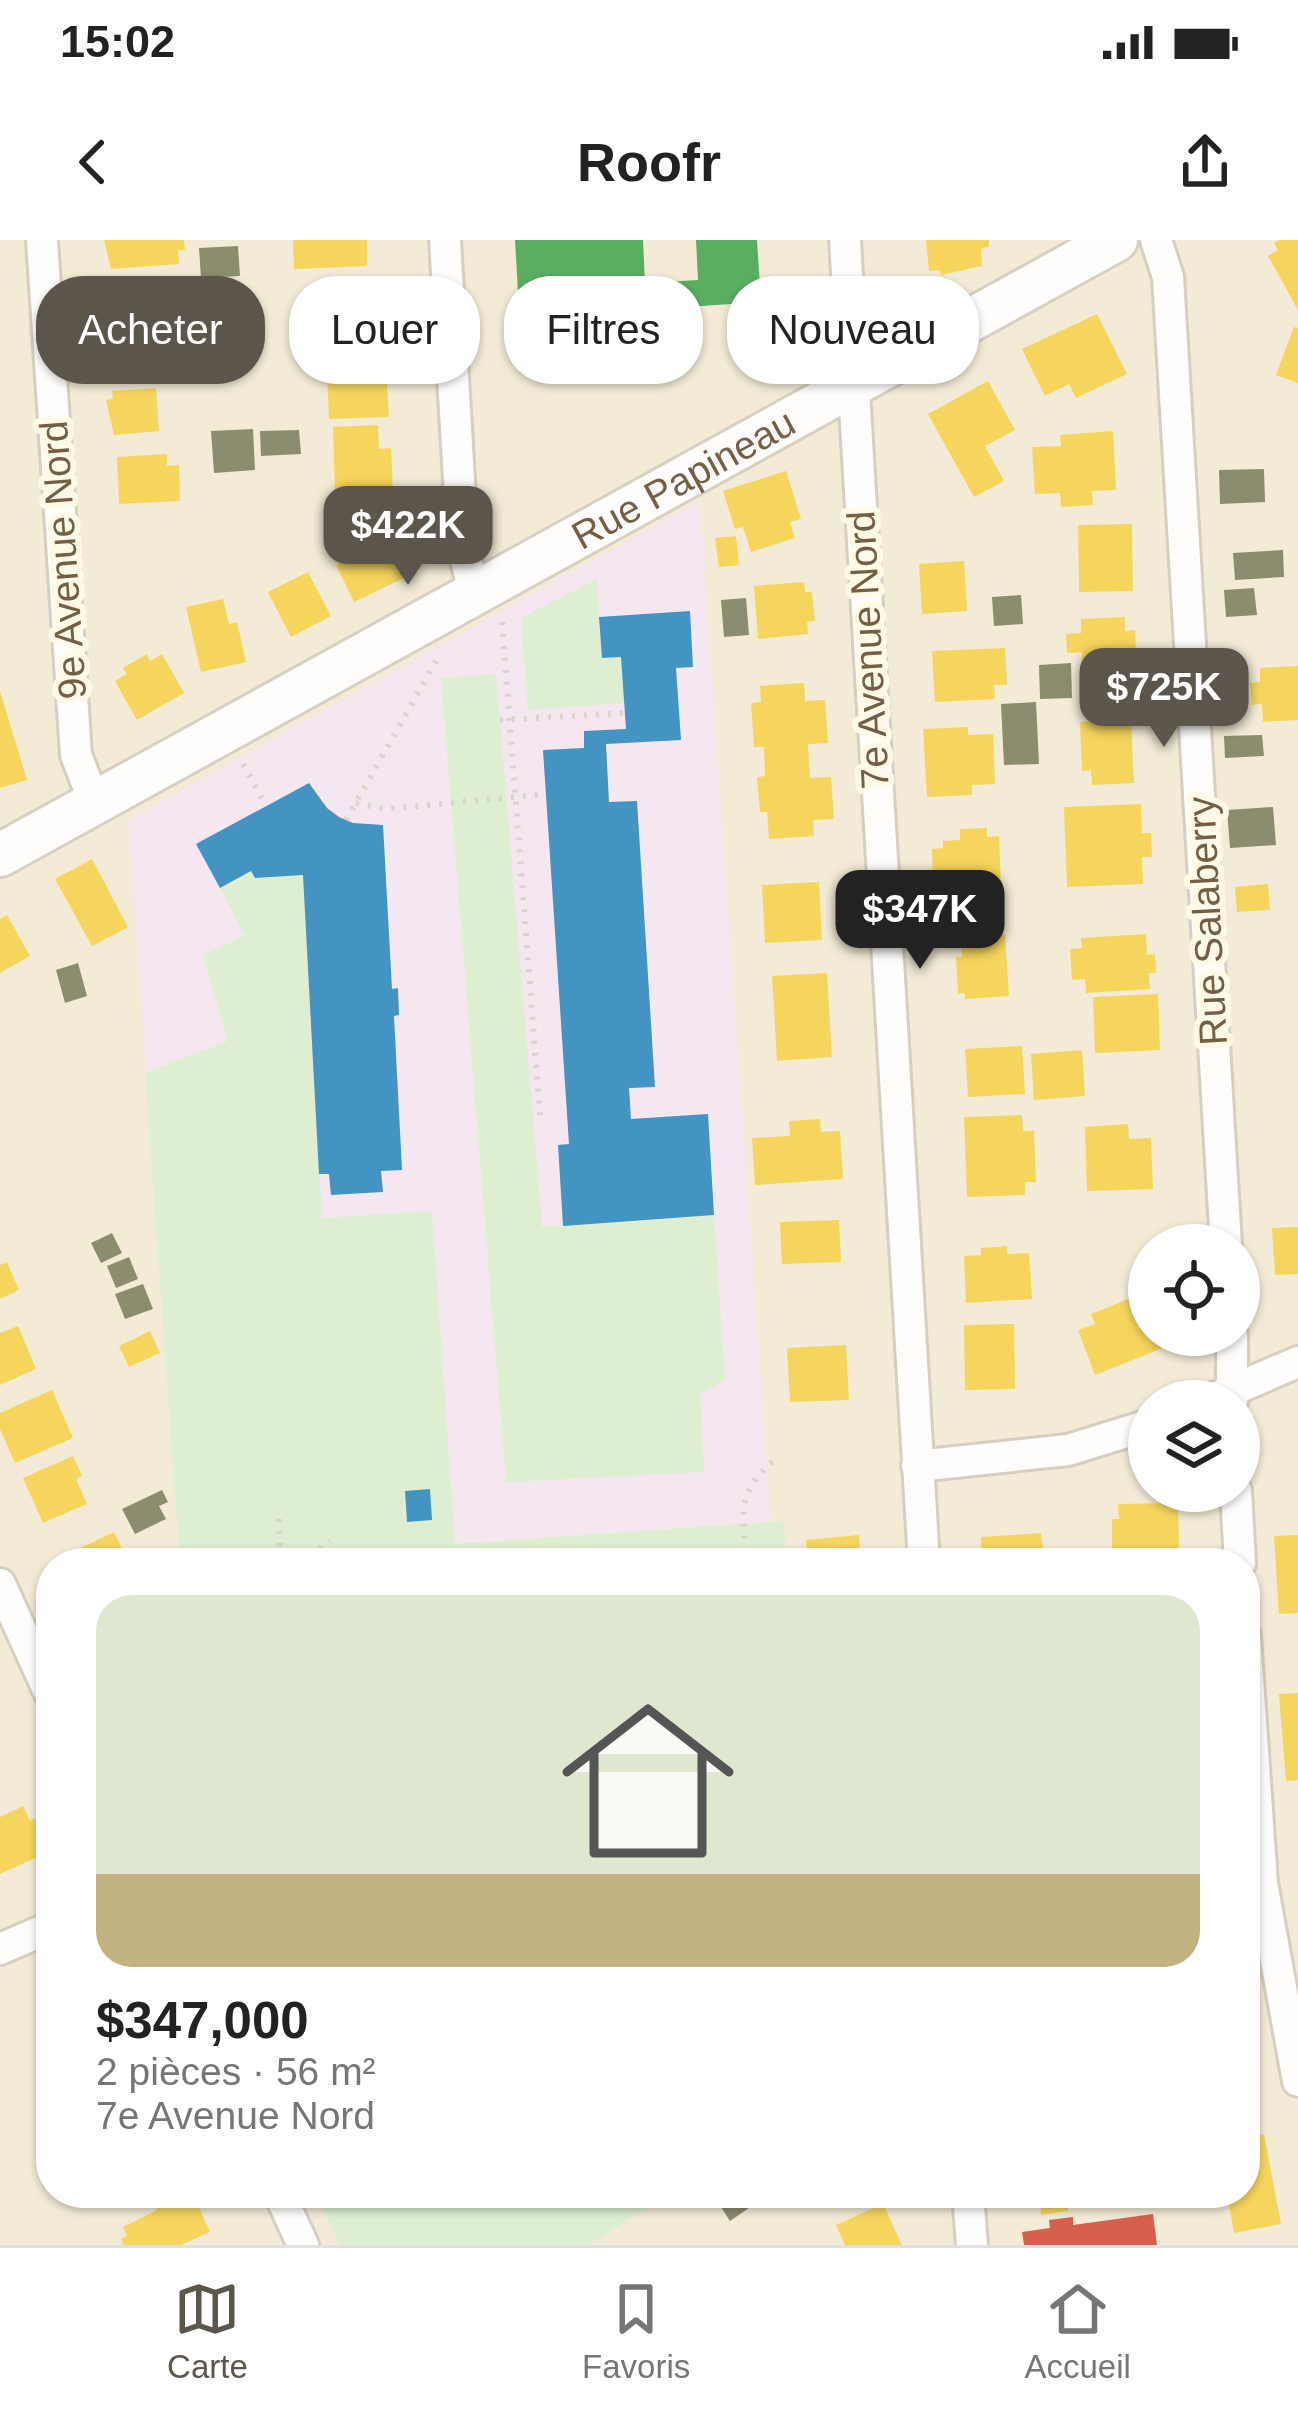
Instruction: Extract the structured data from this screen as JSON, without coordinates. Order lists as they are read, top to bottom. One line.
{"streets":{"street":["Rue Papineau","9e Avenue Nord","7e Avenue Nord","Rue Salaberry"]},"crossings":[["Rue Papineau","9e Avenue Nord"],["Rue Papineau","7e Avenue Nord"]],"page":{"status":"15:02","header":"Roofr","chip":["Acheter","Louer","Filtres","Nouveau"],"price":["$422K","$725K","$347K"],"list":[{"name":"$347,000","note":"2 pièces · 56 m² · 7e Avenue Nord"}],"tabs":["Carte","Favoris","Accueil"]}}
